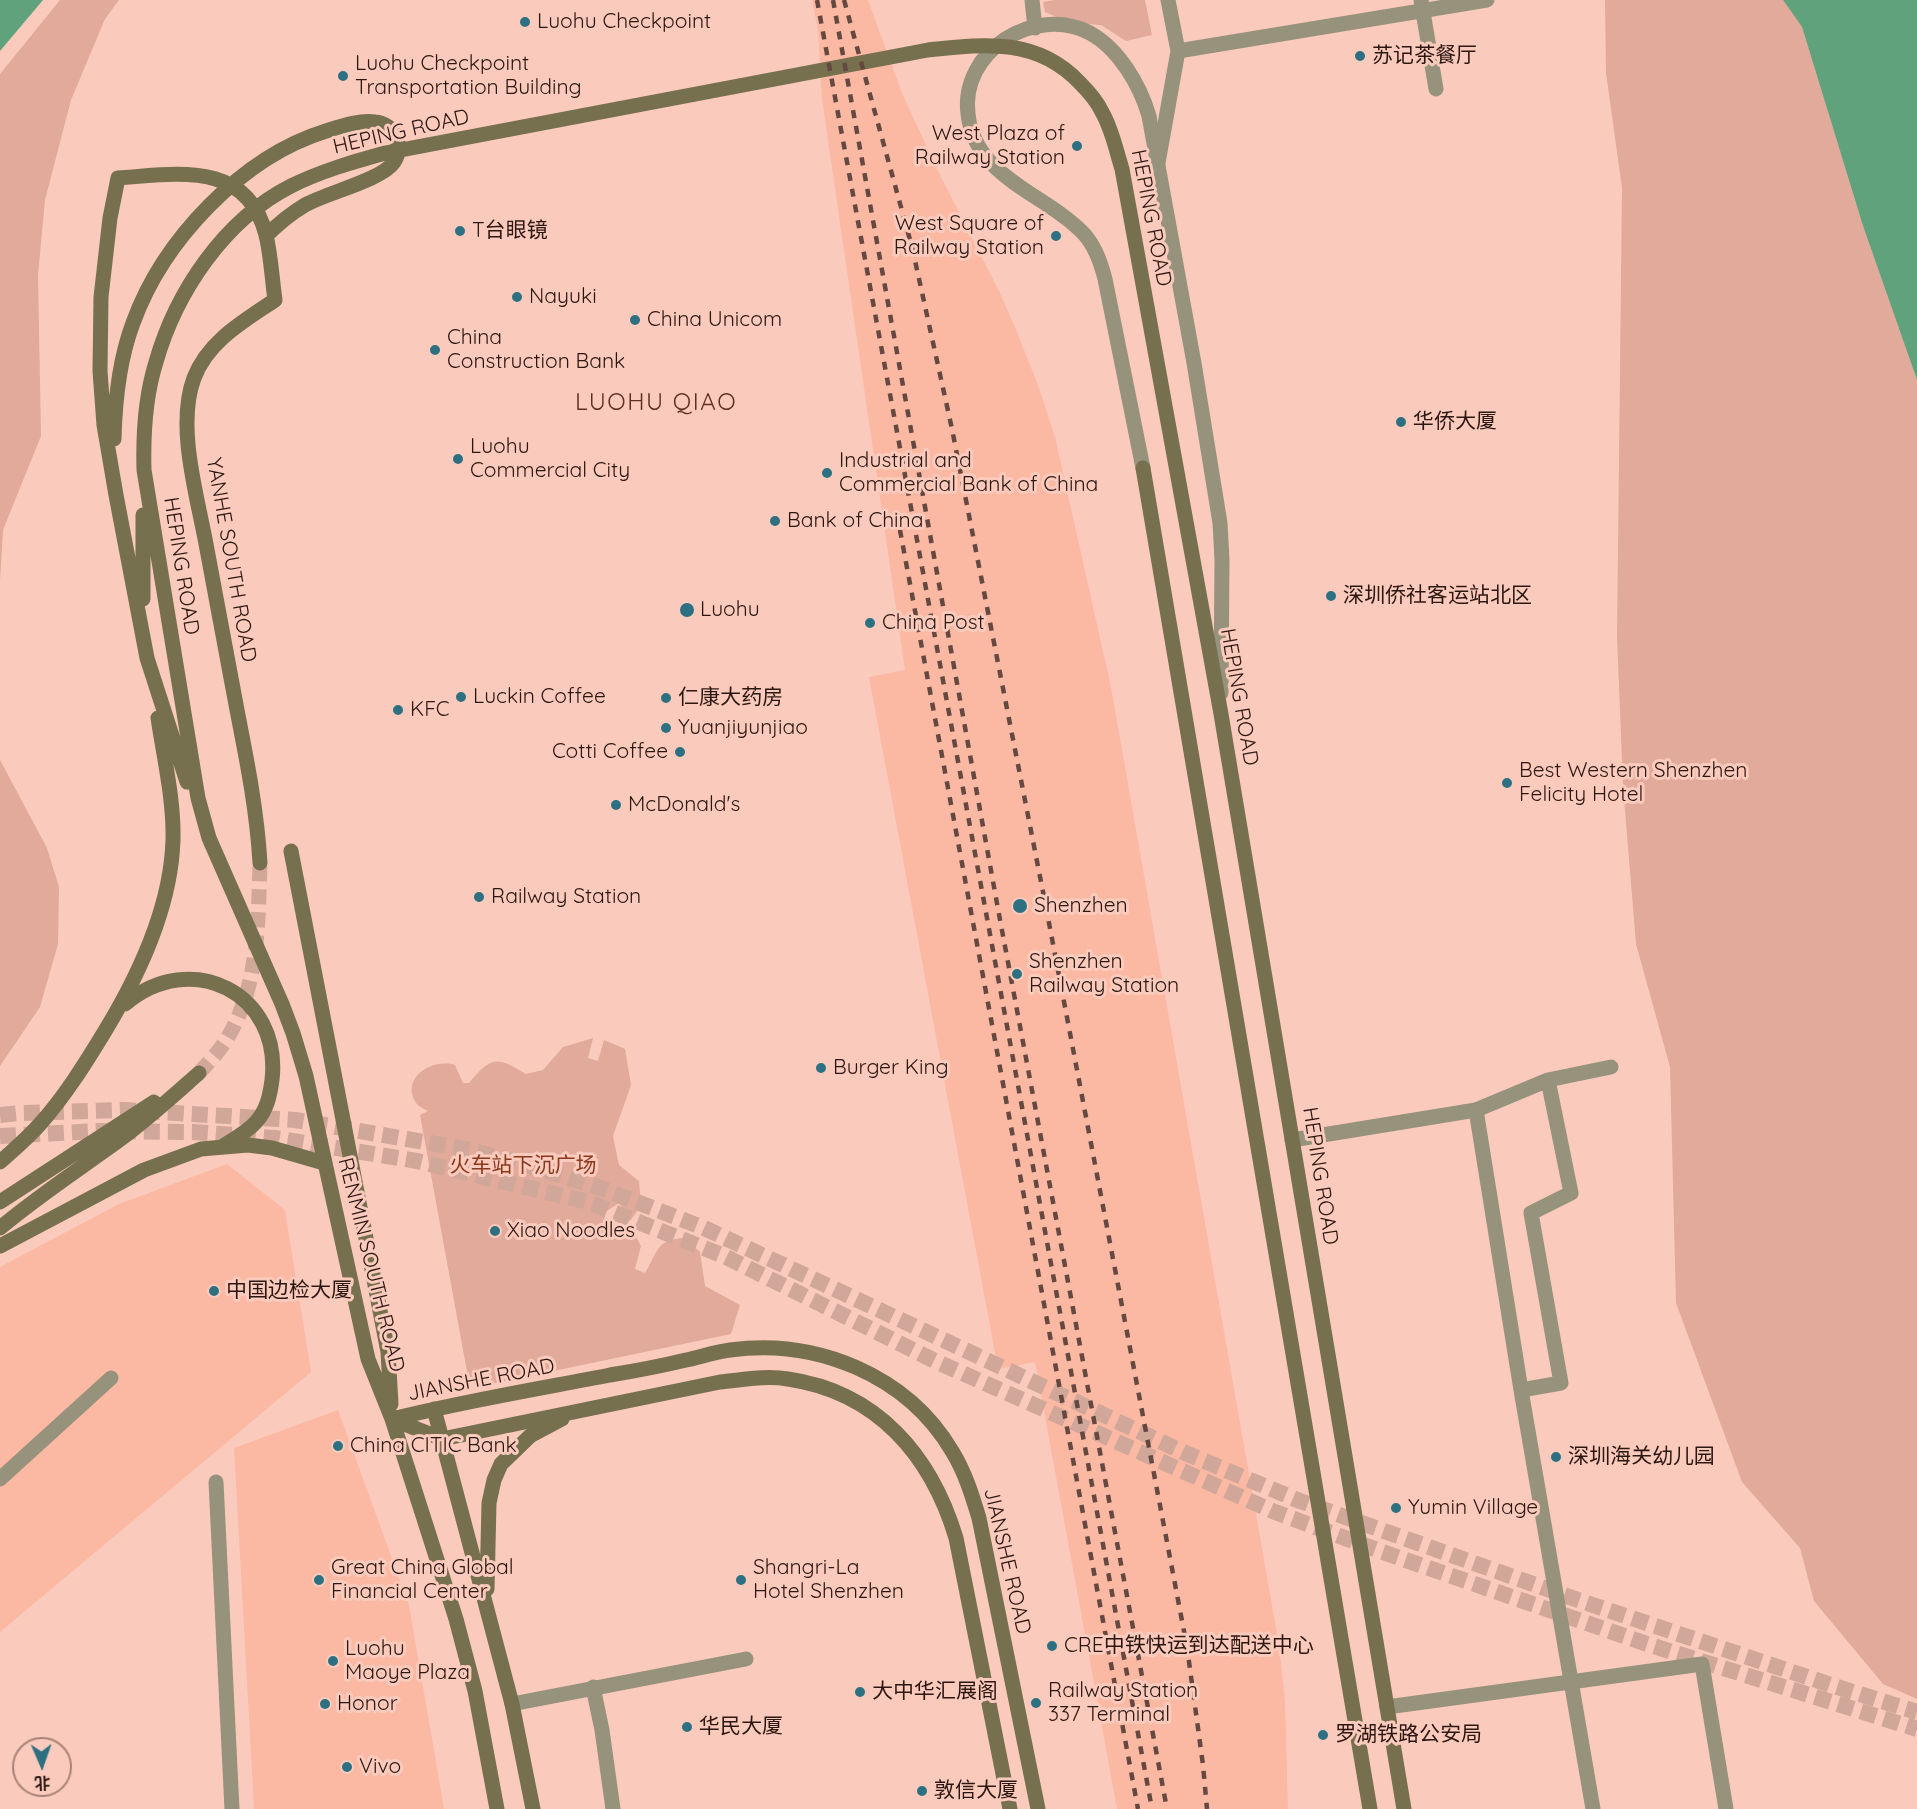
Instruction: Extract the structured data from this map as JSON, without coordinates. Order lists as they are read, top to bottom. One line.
{"streets":{"main road":["HEPING ROAD","YANHE SOUTH ROAD","RENMIN SOUTH ROAD","JIANSHE ROAD"]},"crossings":[["HEPING ROAD","RENMIN SOUTH ROAD"],["RENMIN SOUTH ROAD","JIANSHE ROAD"]],"districts":["LUOHU QIAO"],"parks":["火车站下沉广场"],"places":["Luohu Checkpoint","苏记茶餐厅","Luohu Checkpoint Transportation Building","West Plaza of Railway Station","T台眼镜","West Square of Railway Station","Nayuki","China Unicom","China Construction Bank","华侨大厦","Luohu Commercial City","Industrial and Commercial Bank of China","Bank of China","深圳侨社客运站北区","Luohu","China Post","Luckin Coffee","仁康大药房","KFC","Yuanjiyunjiao","Cotti Coffee","Best Western Shenzhen Felicity Hotel","McDonald's","Railway Station","Shenzhen","Shenzhen Railway Station","Burger King","Xiao Noodles","中国边检大厦","China CITIC Bank","深圳海关幼儿园","Yumin Village","Great China Global Financial Center","Shangri-La Hotel Shenzhen","CRE中铁快运到达配送中心","Luohu Maoye Plaza","大中华汇展阁","Railway Station 337 Terminal","Honor","华民大厦","罗湖铁路公安局","Vivo","敦信大厦"],"north":"bottom"}
